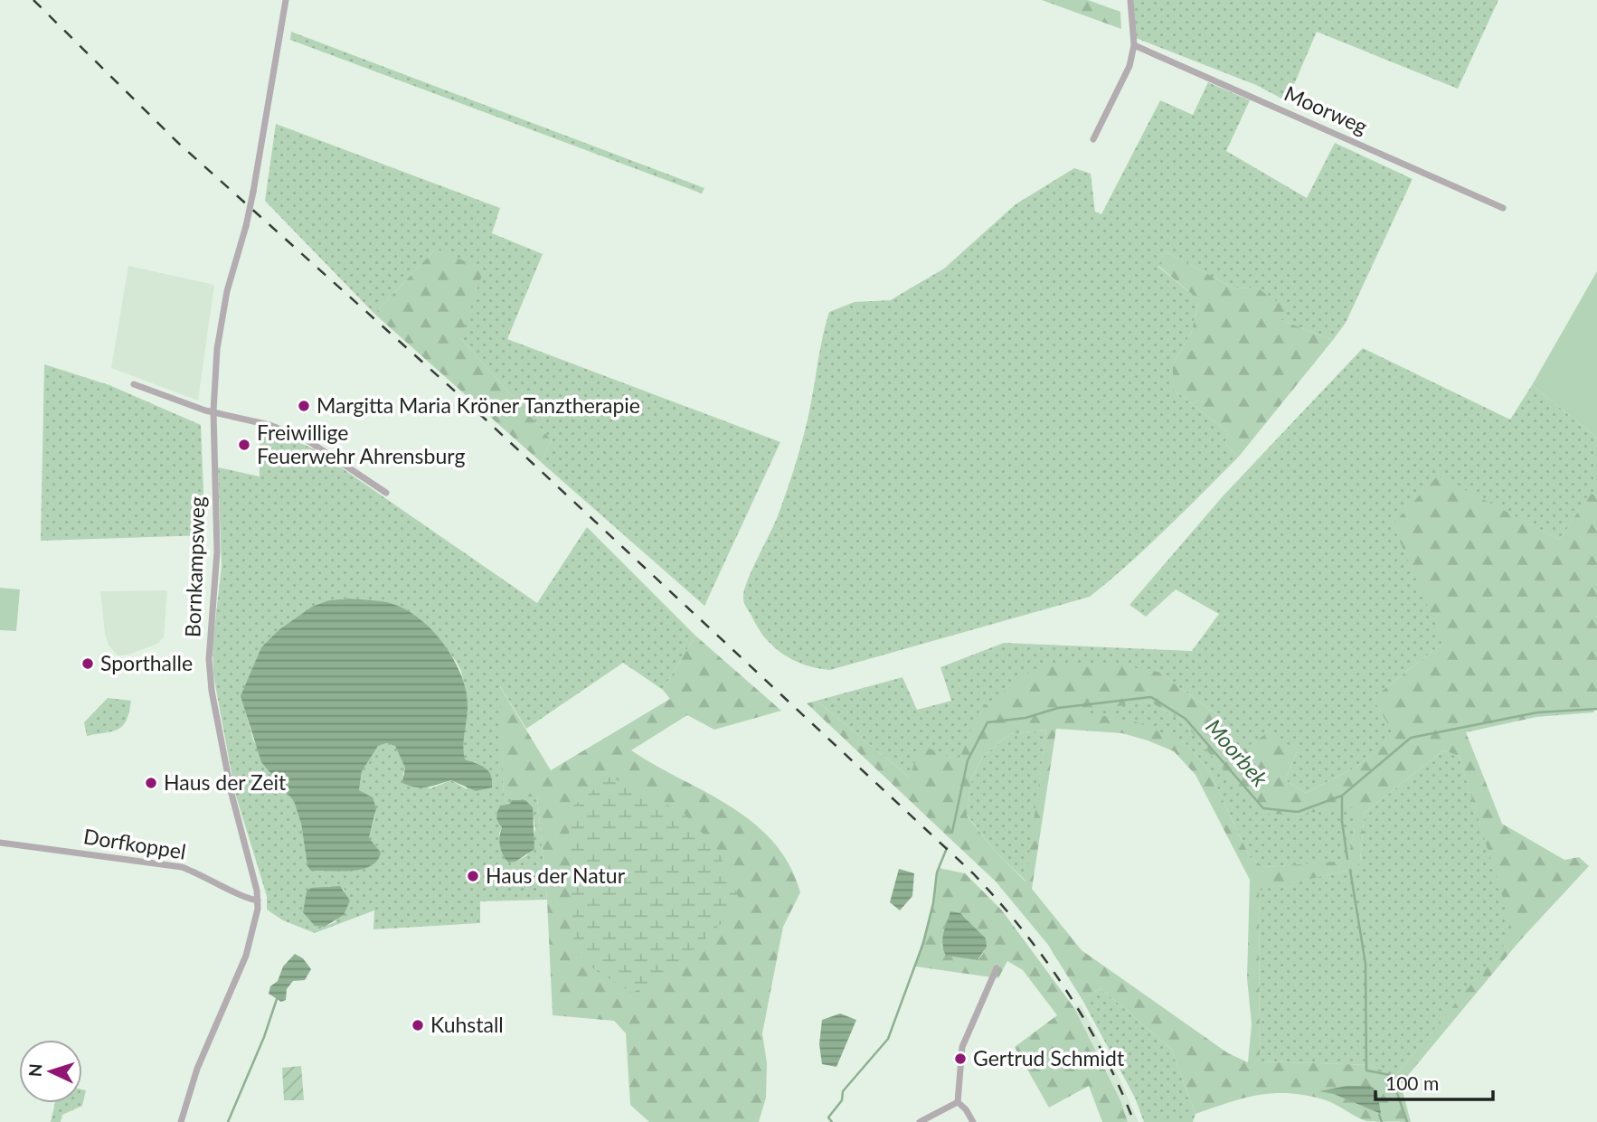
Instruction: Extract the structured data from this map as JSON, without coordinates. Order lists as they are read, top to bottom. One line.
{"streets":{"street":["Moorweg","Bornkampsweg","Dorfkoppel"]},"crossings":[["Bornkampsweg","Dorfkoppel"]],"water":["Moorbek"],"places":["Margitta Maria Kröner Tanztherapie","Freiwillige Feuerwehr Ahrensburg","Sporthalle","Haus der Zeit","Haus der Natur","Kuhstall","Gertrud Schmidt"],"scale_bar":"100 m","north":"left"}
